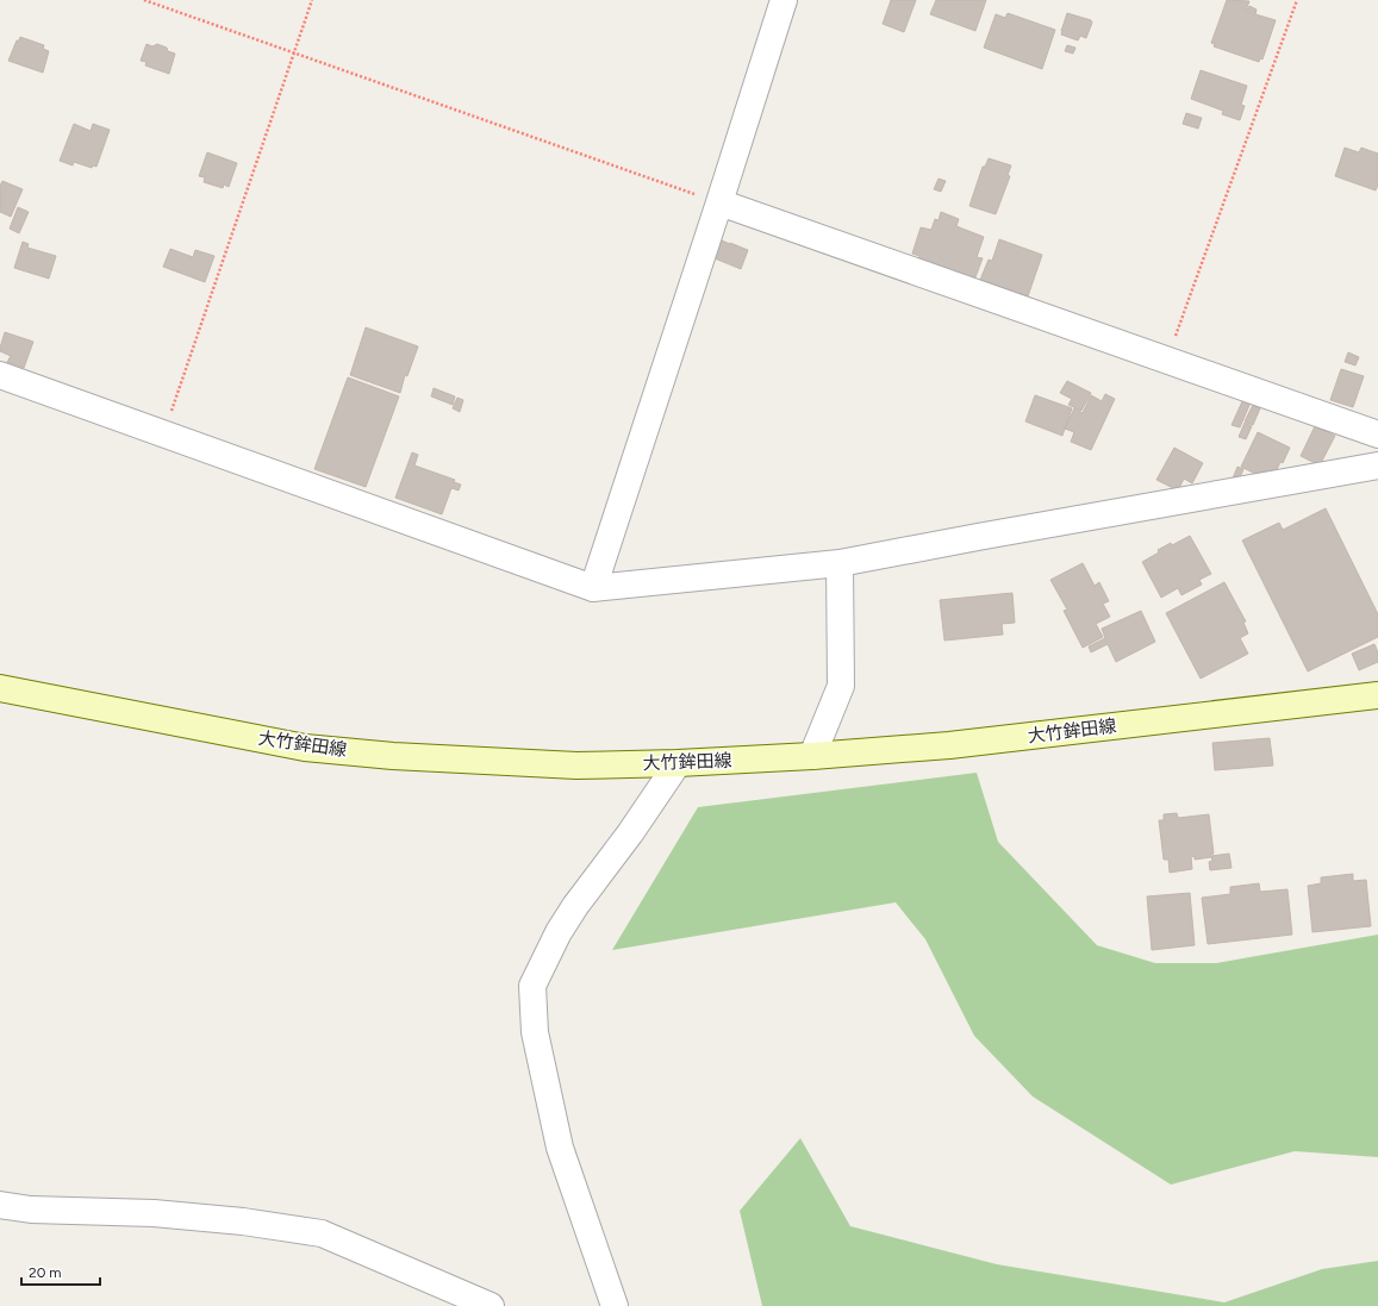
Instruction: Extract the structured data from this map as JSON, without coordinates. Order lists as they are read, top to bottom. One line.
{"streets":{"main road":["大竹鉾田線"]},"scale_bar":"20 m"}
